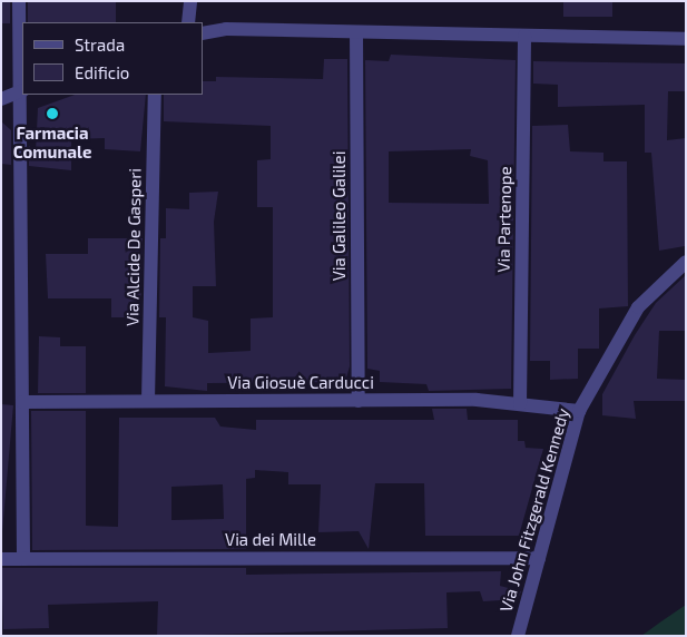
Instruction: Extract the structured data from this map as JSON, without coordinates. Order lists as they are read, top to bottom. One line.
{"streets":{"street":["Via Galileo Galilei","Via Partenope","Via Alcide De Gasperi","Via Giosuè Carducci","Via John Fitzgerald Kennedy","Via dei Mille"]},"crossings":[["Via Galileo Galilei","Via Giosuè Carducci"],["Via Partenope","Via Giosuè Carducci"],["Via Alcide De Gasperi","Via Giosuè Carducci"],["Via Giosuè Carducci","Via John Fitzgerald Kennedy"],["Via John Fitzgerald Kennedy","Via dei Mille"]],"places":["Farmacia Comunale"],"legend":["Strada","Edificio"]}
